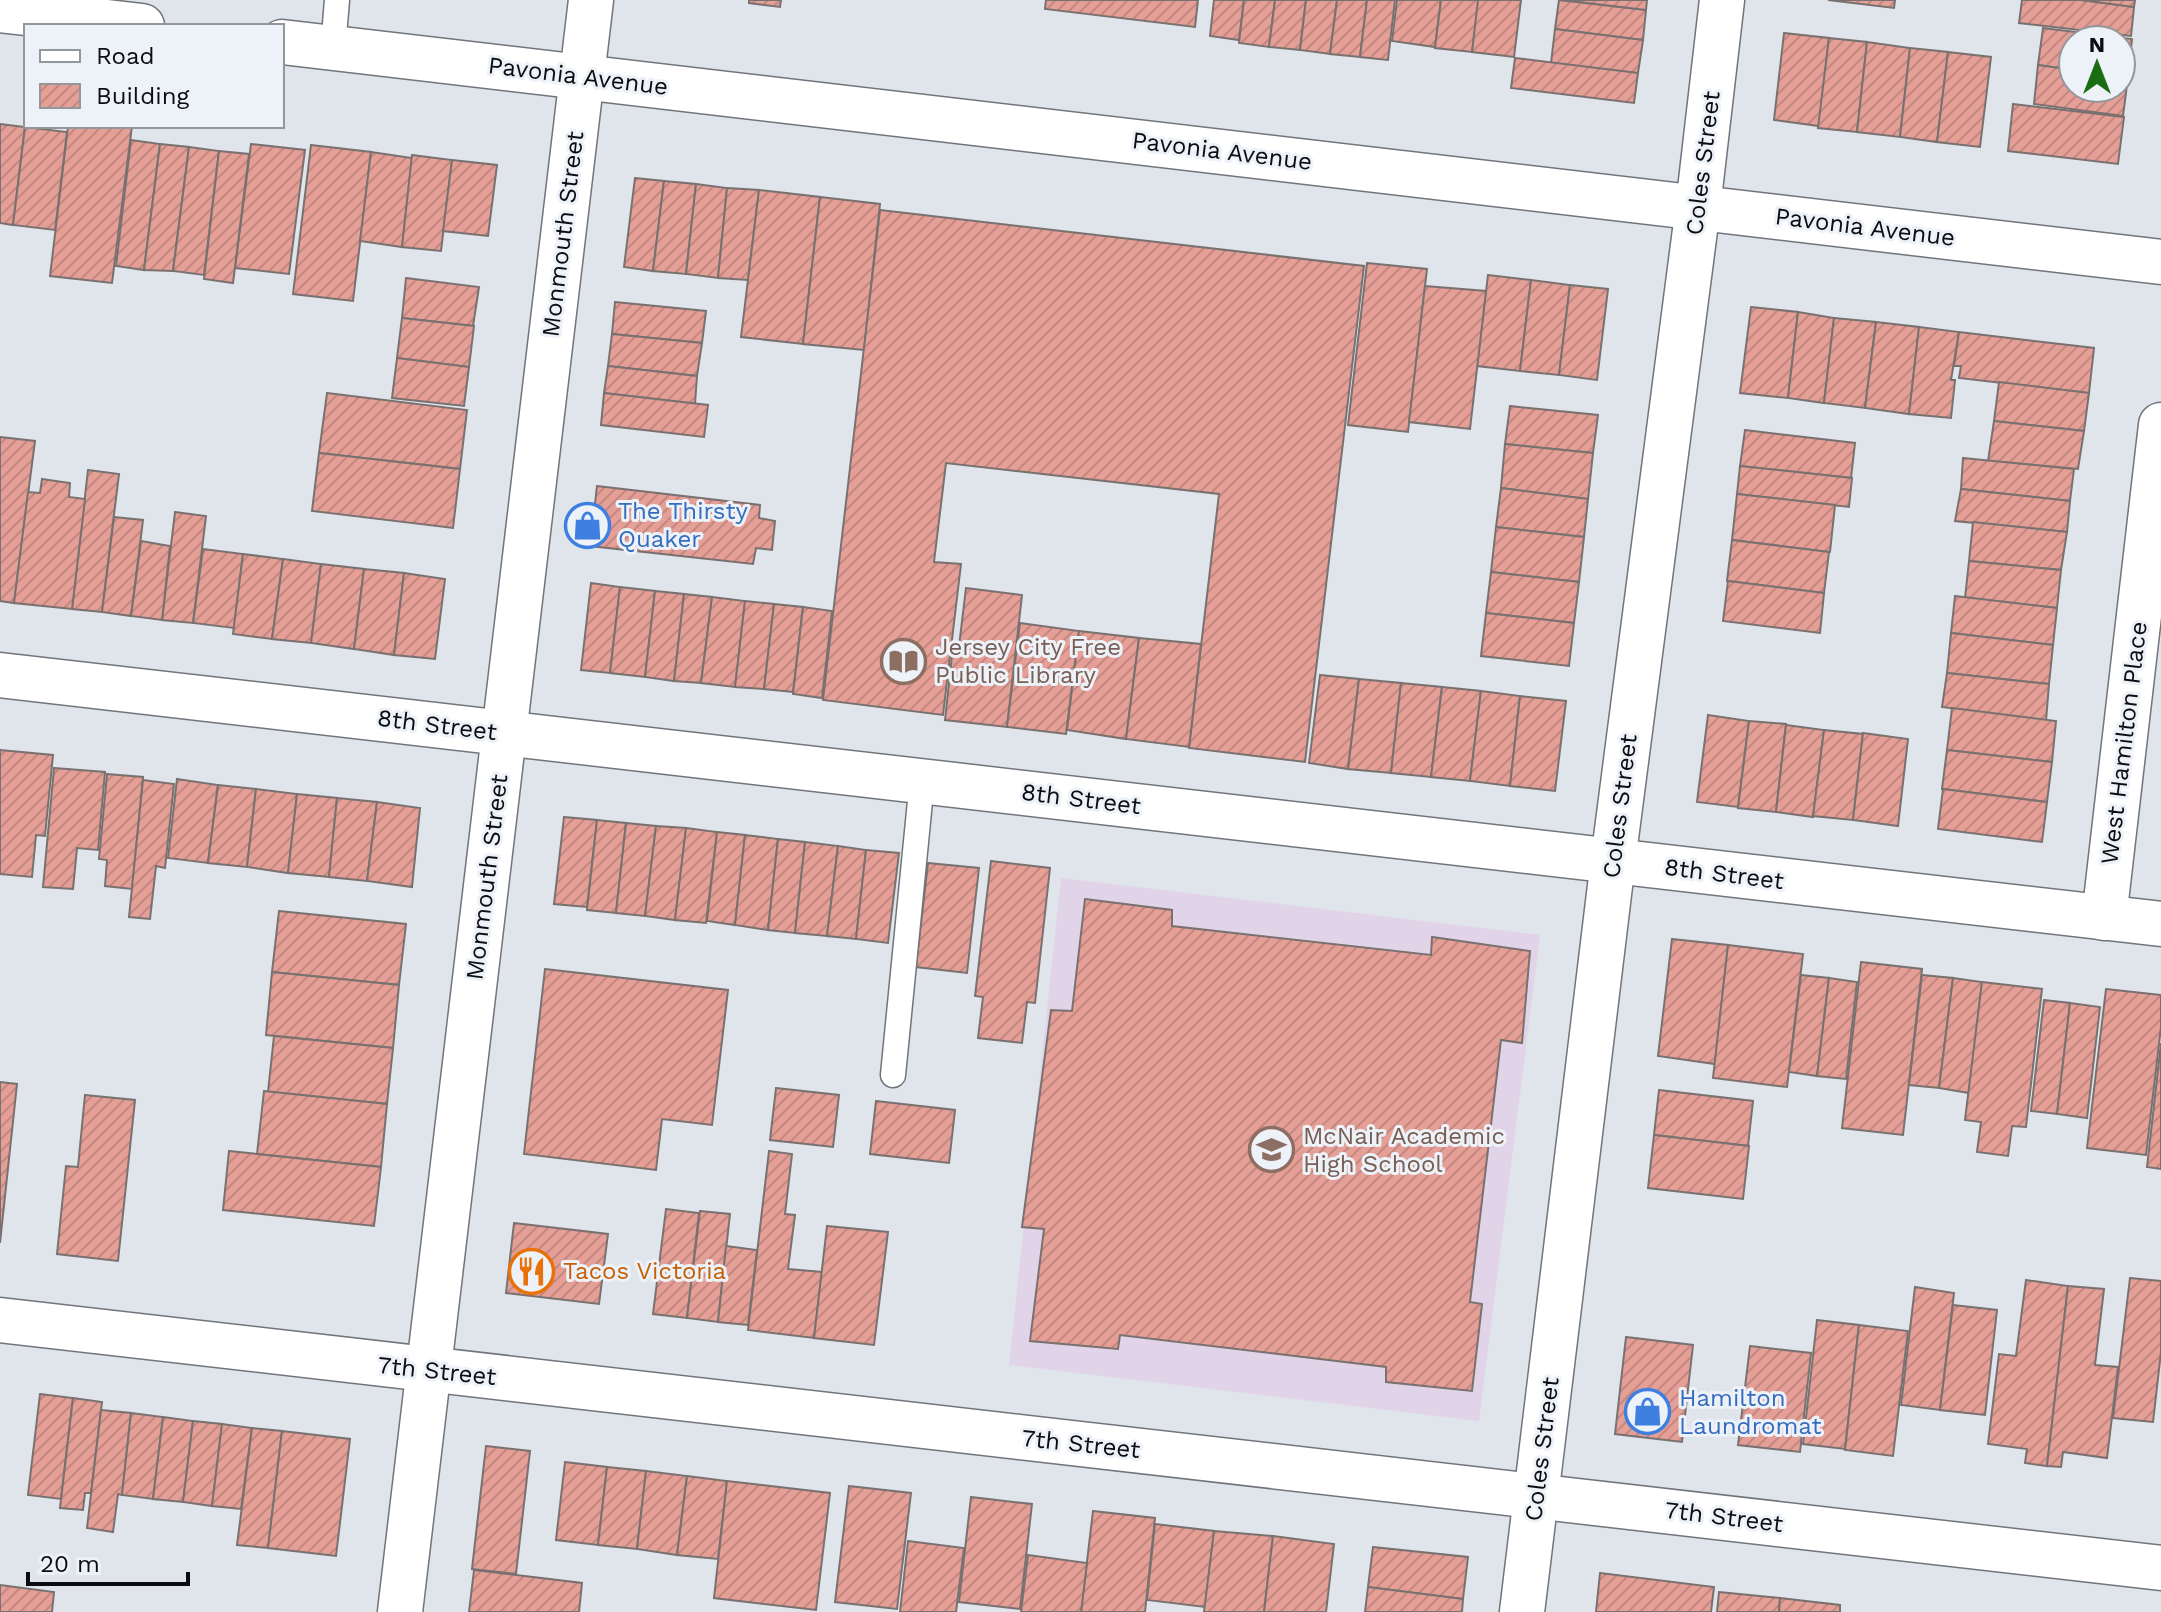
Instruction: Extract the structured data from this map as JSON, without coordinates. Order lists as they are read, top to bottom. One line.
{"streets":{"street":["Pavonia Avenue","Coles Street","Monmouth Street","8th Street","West Hamilton Place","7th Street"]},"crossings":[["Pavonia Avenue","Coles Street"],["Pavonia Avenue","Monmouth Street"],["Coles Street","8th Street"],["Coles Street","7th Street"],["Monmouth Street","8th Street"],["Monmouth Street","7th Street"],["8th Street","West Hamilton Place"]],"places":{"shop":["The Thirsty Quaker","Hamilton Laundromat"],"library":["Jersey City Free Public Library"],"school or university":["McNair Academic High School"],"restaurant":["Tacos Victoria"]},"legend":["Road","Building"],"scale_bar":"20 m","north":"top"}
